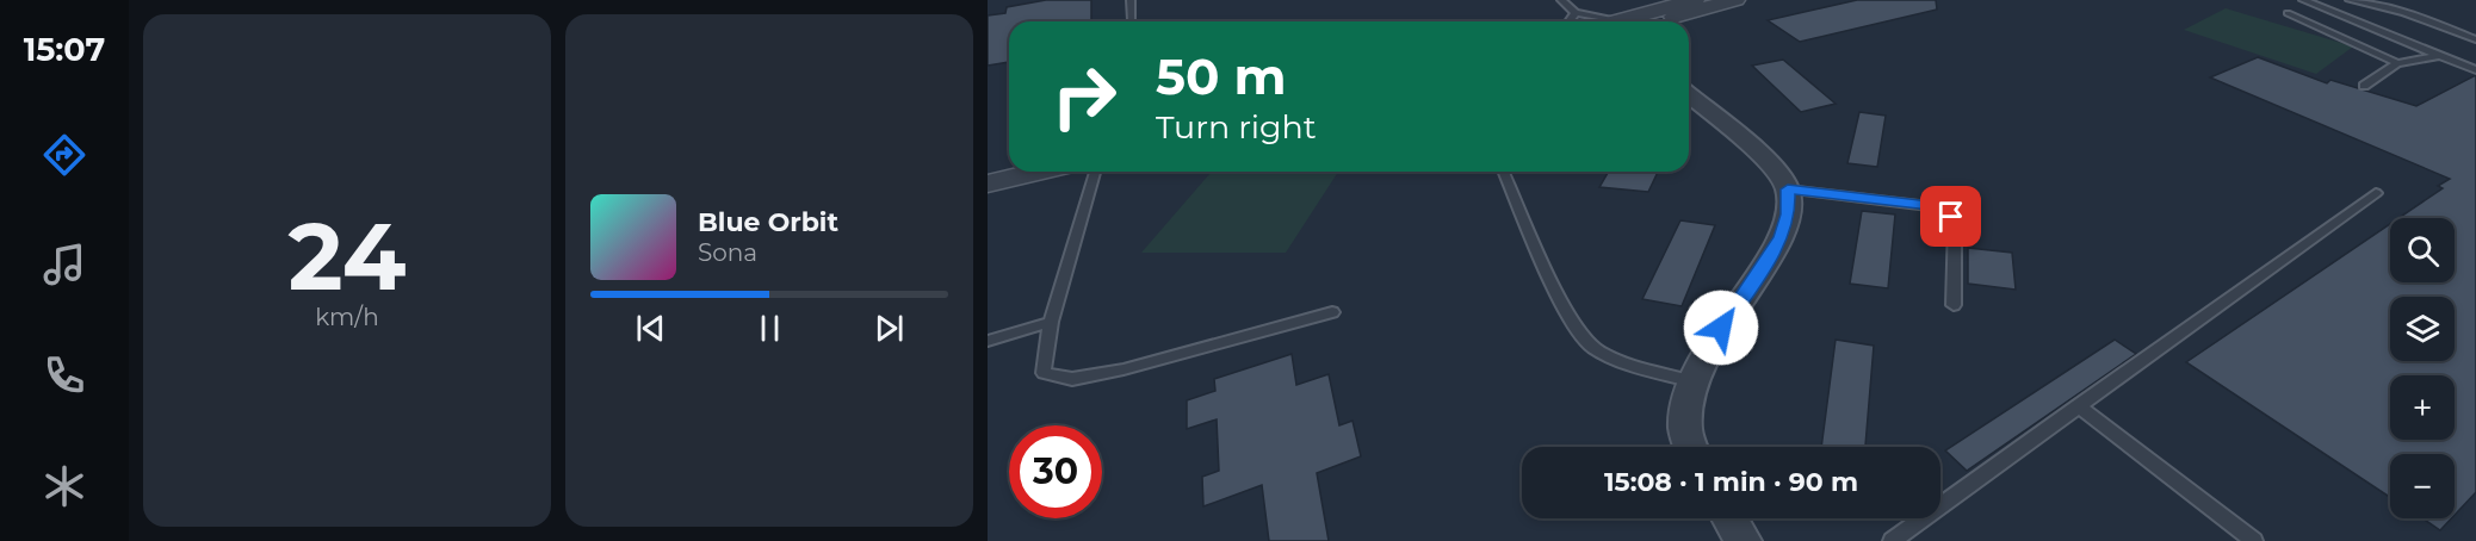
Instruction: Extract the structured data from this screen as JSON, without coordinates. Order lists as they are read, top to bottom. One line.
{"page":{"tabs":"15:07","tile":["24","km/h"],"turn":["50 m","Turn right"],"song":["Blue Orbit","Sona"],"map_buttons":["+","−"],"limit":"30","trip":"15:08 · 1 min · 90 m"}}
